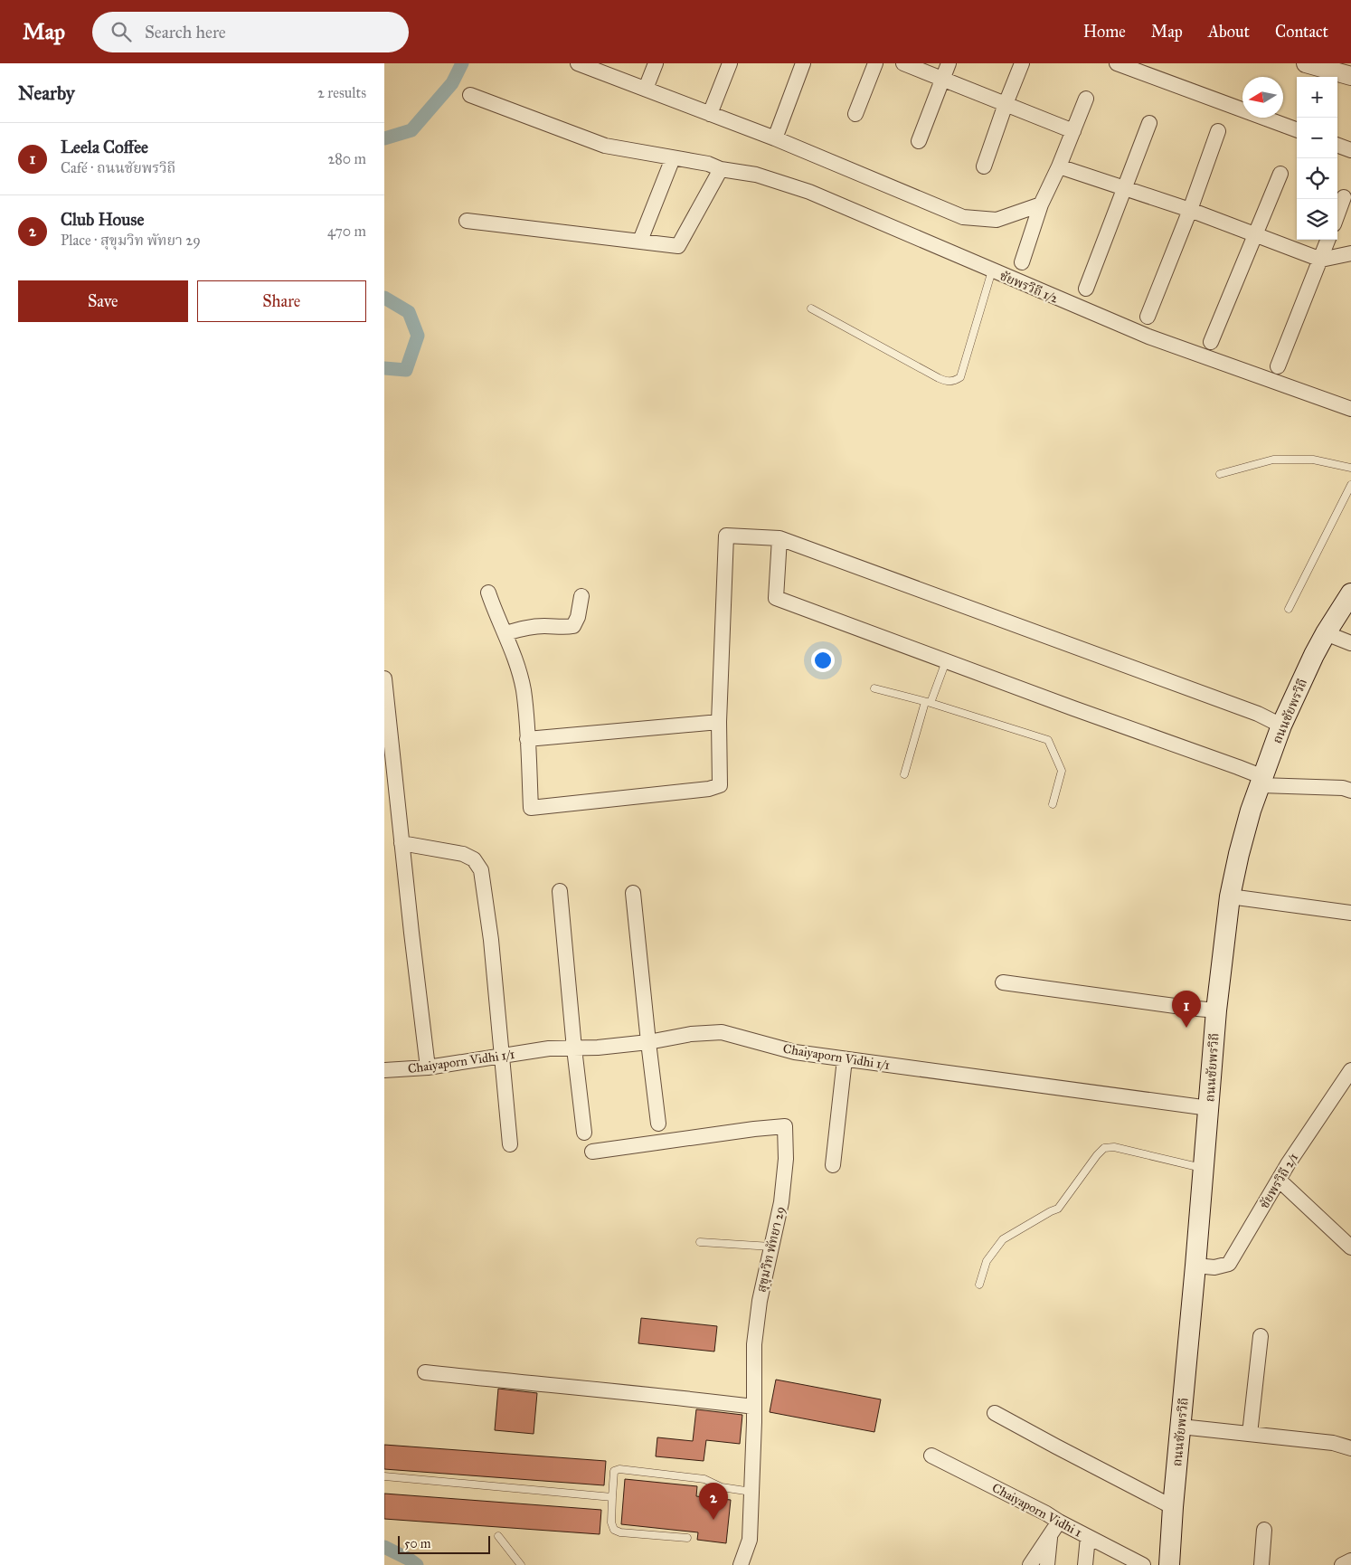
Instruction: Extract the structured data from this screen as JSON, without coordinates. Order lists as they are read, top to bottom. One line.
{"streets":{"main road":["ถนนชัยพรวิถี"],"street":["ชัยพรวิถี 1/2","Chaiyaporn Vidhi 1/1","ชัยพรวิถี 2/1","สุขุมวิท พัทยา 29","Chaiyaporn Vidhi 1"]},"crossings":[["ถนนชัยพรวิถี","Chaiyaporn Vidhi 1/1"],["ถนนชัยพรวิถี","ชัยพรวิถี 2/1"]],"scale_bar":"50 m","north":"left","page":{"header":"Map","search":"Search here","nav":["Home","Map","About","Contact"],"heading":["Nearby","2 results"],"map_buttons":["+","−"],"list":[{"mark":"1","name":"Leela Coffee","note":"Café · ถนนชัยพรวิถี","value":"280 m"},{"mark":"2","name":"Club House","note":"Place · สุขุมวิท พัทยา 29","value":"470 m"}],"buttons":["Save","Share"],"pins":["1","2"],"scale":"50 m"}}
